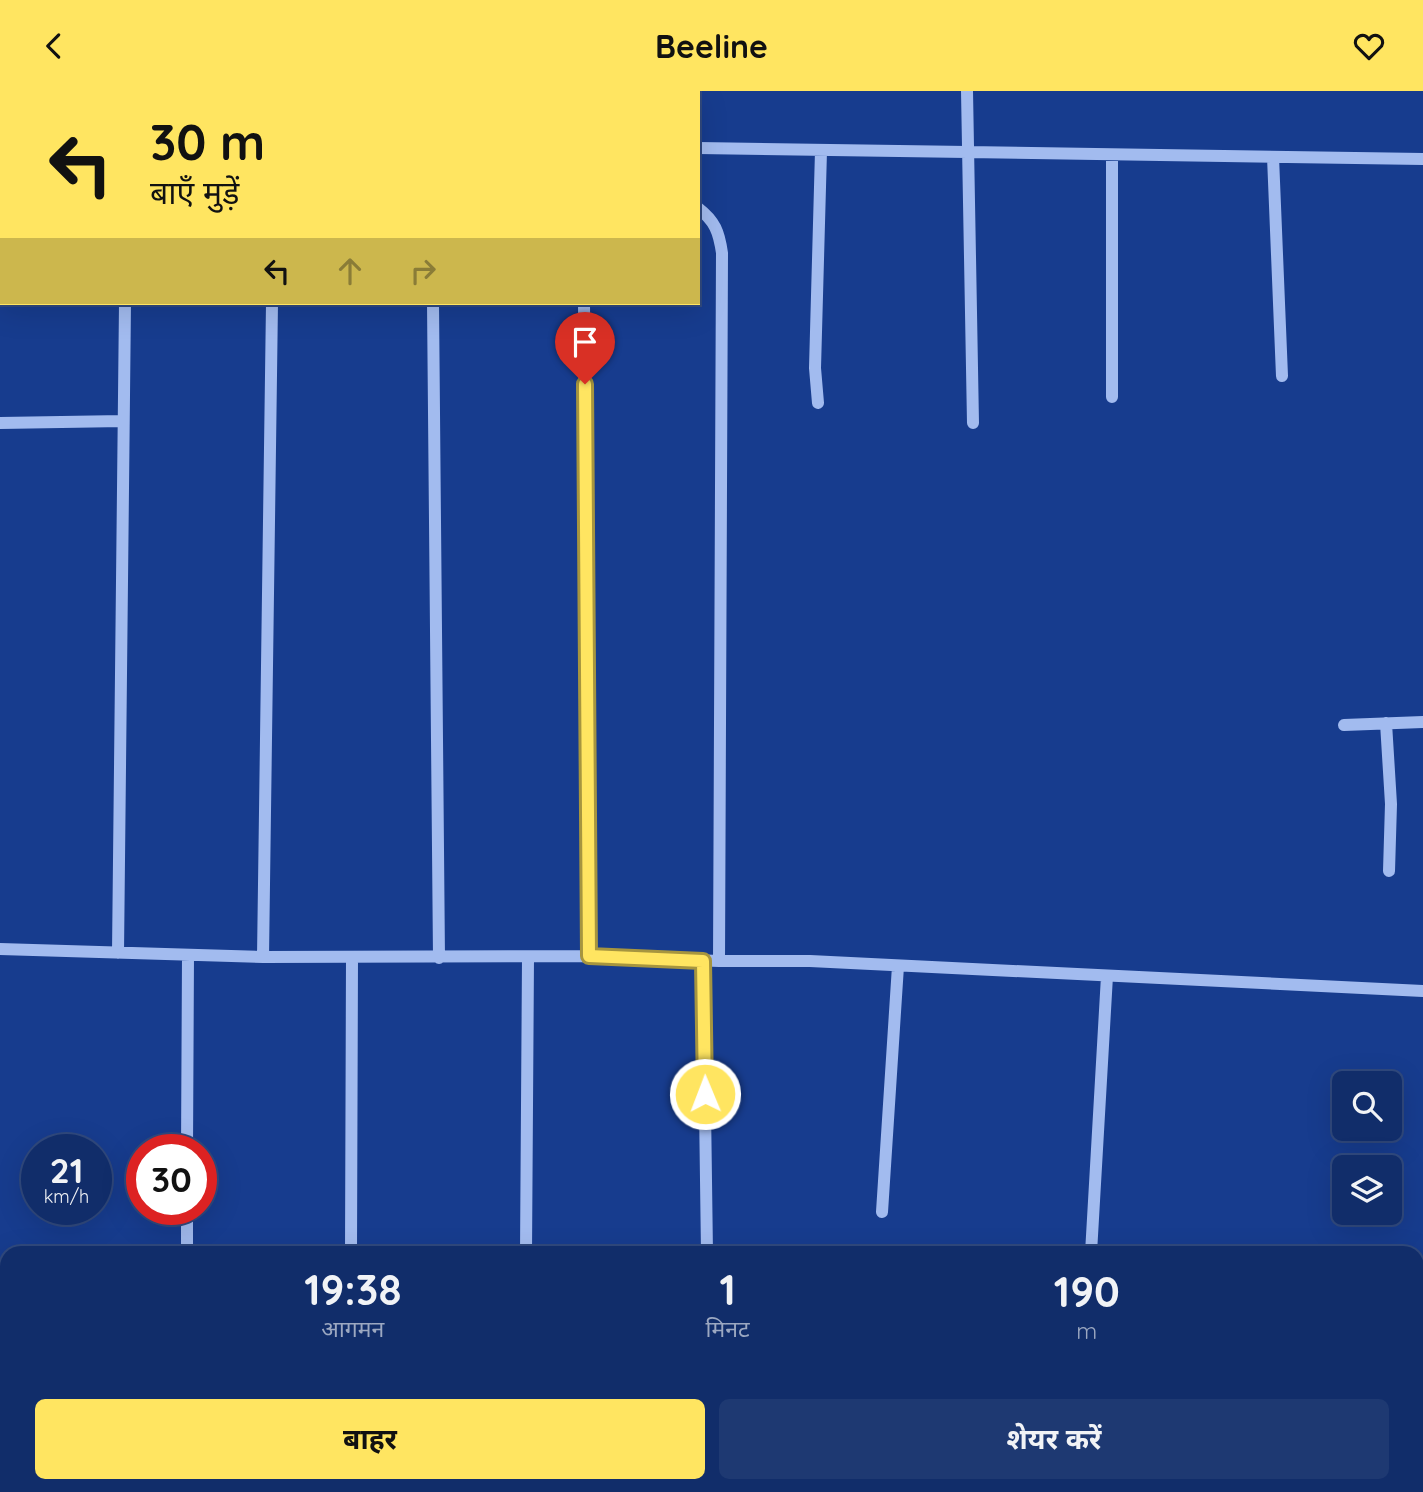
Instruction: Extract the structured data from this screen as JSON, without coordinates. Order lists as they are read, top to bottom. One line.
{"page":{"header":"Beeline","turn":["30 m","बाएँ मुड़ें"],"speed":"21 km/h","limit":"30","eta":["19:38","आगमन","1","मिनट","190","m"],"buttons":["बाहर","शेयर करें"]}}
